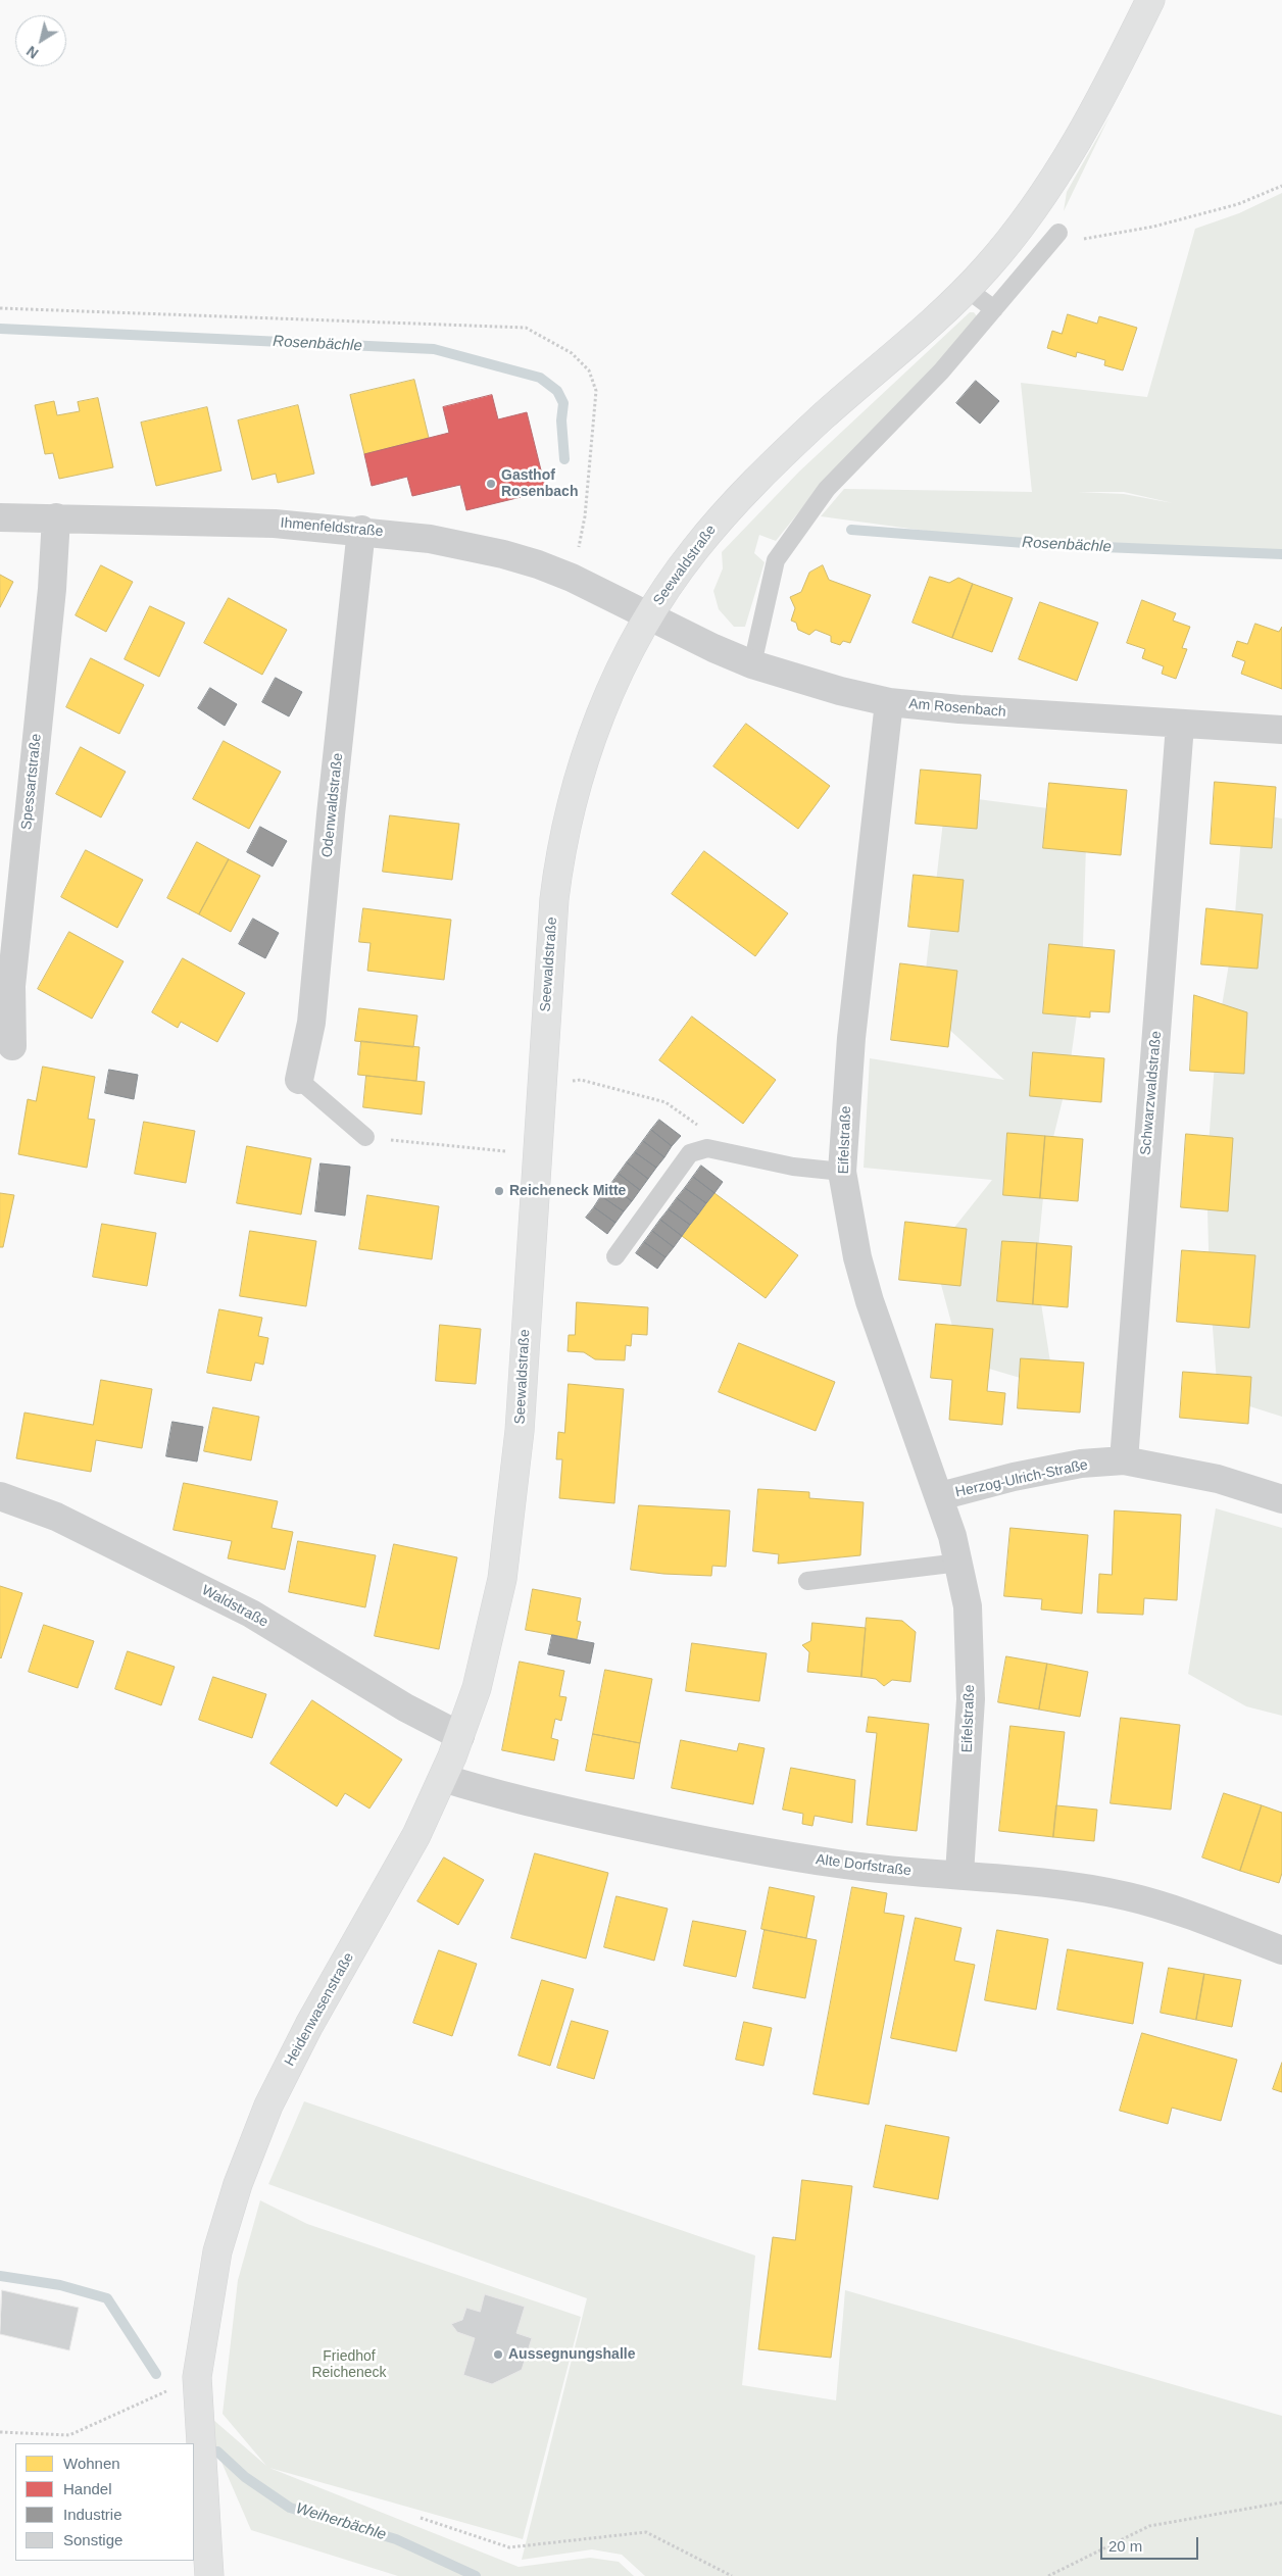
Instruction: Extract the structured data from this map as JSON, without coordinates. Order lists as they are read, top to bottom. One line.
{"streets":{"street":["Ihmenfeldstraße","Seewaldstraße","Am Rosenbach","Spessartstraße","Odenwaldstraße","Schwarzwaldstraße","Eifelstraße","Herzog-Ulrich-Straße","Waldstraße","Alte Dorfstraße","Heidenwasenstraße"]},"crossings":[["Ihmenfeldstraße","Seewaldstraße"],["Ihmenfeldstraße","Am Rosenbach"],["Ihmenfeldstraße","Spessartstraße"],["Ihmenfeldstraße","Odenwaldstraße"],["Seewaldstraße","Am Rosenbach"],["Seewaldstraße","Waldstraße"],["Seewaldstraße","Alte Dorfstraße"],["Seewaldstraße","Heidenwasenstraße"],["Am Rosenbach","Schwarzwaldstraße"],["Am Rosenbach","Eifelstraße"],["Schwarzwaldstraße","Herzog-Ulrich-Straße"],["Eifelstraße","Herzog-Ulrich-Straße"],["Eifelstraße","Alte Dorfstraße"],["Alte Dorfstraße","Heidenwasenstraße"]],"water":["Rosenbächle","Weiherbächle"],"parks":["Friedhof Reicheneck"],"places":["Gasthof Rosenbach","Reicheneck Mitte","Aussegnungshalle"],"legend":["Wohnen","Handel","Industrie","Sonstige"],"scale_bar":"20 m","north":"bottom left"}
